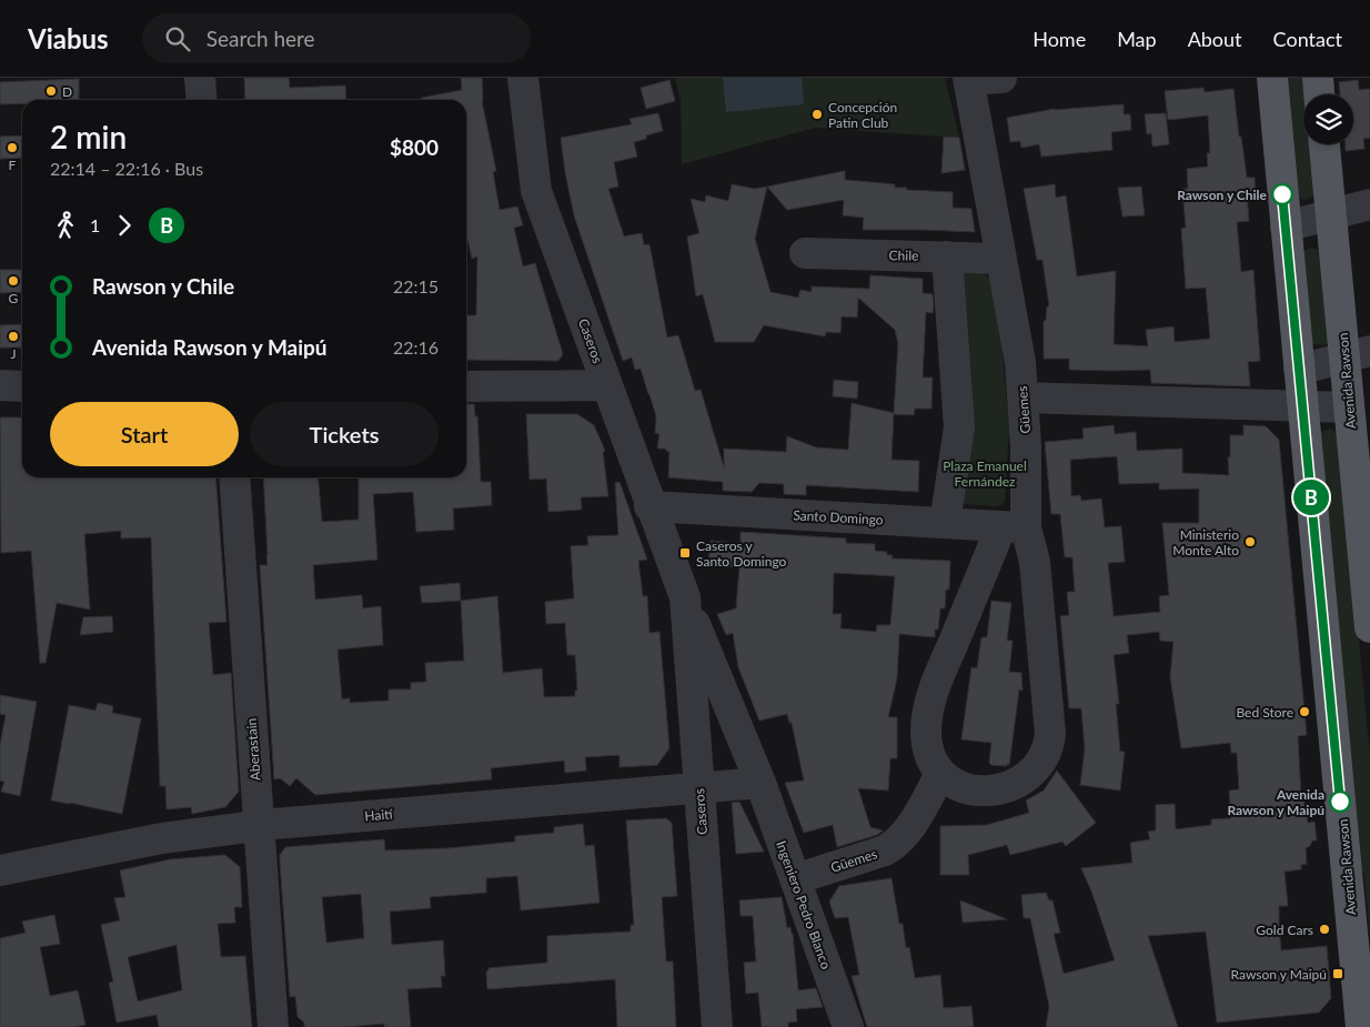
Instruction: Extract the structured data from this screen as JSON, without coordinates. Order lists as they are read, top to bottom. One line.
{"streets":{"main road":["Avenida Rawson"],"street":["Chile","Caseros","Güemes","Santo Domingo","Aberastain","Haití","Ingeniero Pedro Blanco"]},"crossings":[["Chile","Güemes"],["Caseros","Santo Domingo"],["Caseros","Haití"],["Caseros","Ingeniero Pedro Blanco"],["Güemes","Santo Domingo"],["Güemes","Ingeniero Pedro Blanco"],["Aberastain","Haití"],["Haití","Ingeniero Pedro Blanco"]],"parks":["Plaza Emanuel Fernández"],"places":{"other":["D","Concepción Patin Club","F","Rawson y Chile","G","J","Ministerio Monte Alto","Bed Store","Avenida Rawson y Maipú","Gold Cars"],"transit":["Caseros y Santo Domingo","Rawson y Maipú"]},"lines":["bus line B"],"page":{"header":"Viabus","search":"Search here","nav":["Home","Map","About","Contact"],"on_map":"B","heading":["2 min","22:14 – 22:16 · Bus","$800"],"legs":["1","B"],"list":[{"name":"Rawson y Chile","value":"22:15"},{"name":"Avenida Rawson y Maipú","value":"22:16"}],"buttons":["Start","Tickets"]}}
